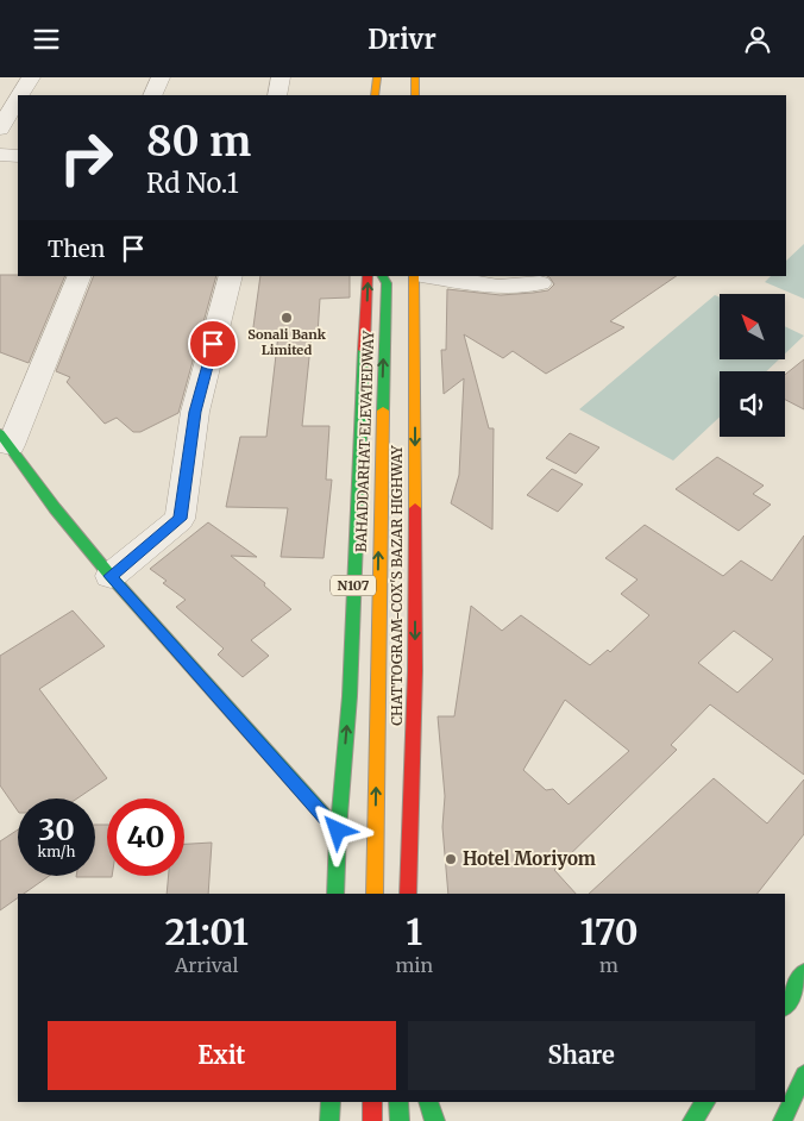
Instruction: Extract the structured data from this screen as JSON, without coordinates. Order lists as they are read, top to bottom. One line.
{"streets":{"main road":["BAHADDARHAT ELEVATEDWAY","N107","CHATTOGRAM-COX'S BAZAR HIGHWAY"]},"places":["Sonali Bank Limited","Hotel Moriyom"],"north":"top left","page":{"header":"Drivr","turn":["80 m","Rd No.1"],"then":"Then","speed":"30 km/h","limit":"40","eta":["21:01","Arrival","1","min","170","m"],"buttons":["Exit","Share"]}}
